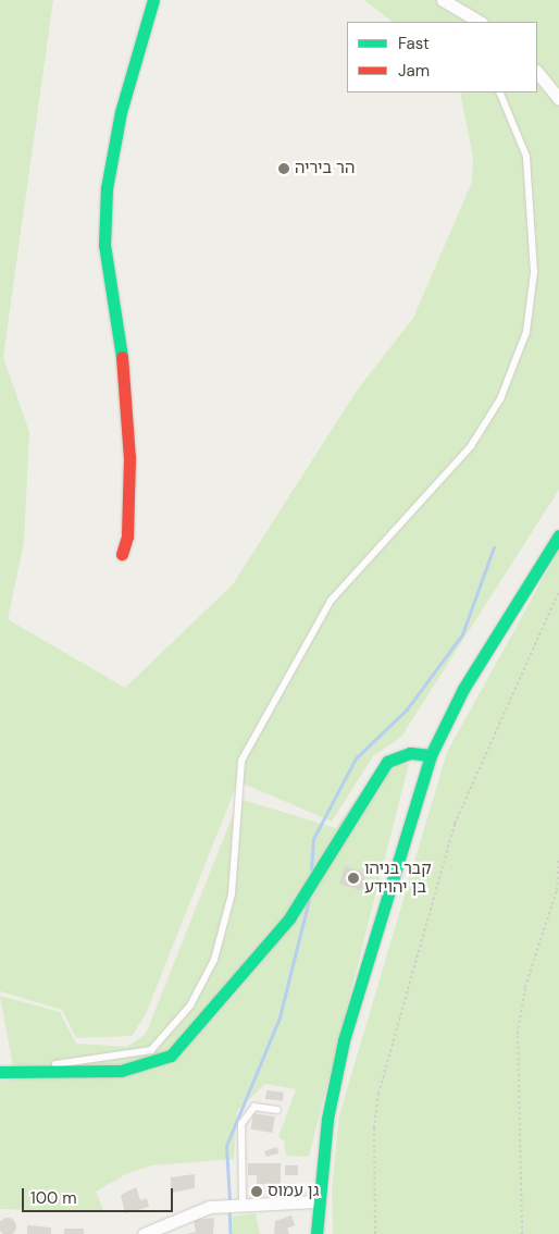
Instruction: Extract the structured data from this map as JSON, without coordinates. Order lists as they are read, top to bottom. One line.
{"places":["הר ביריה","קבר בניהו בן יהוידע","גן עמוס"],"legend":["Fast","Jam"],"scale_bar":"100 m"}
